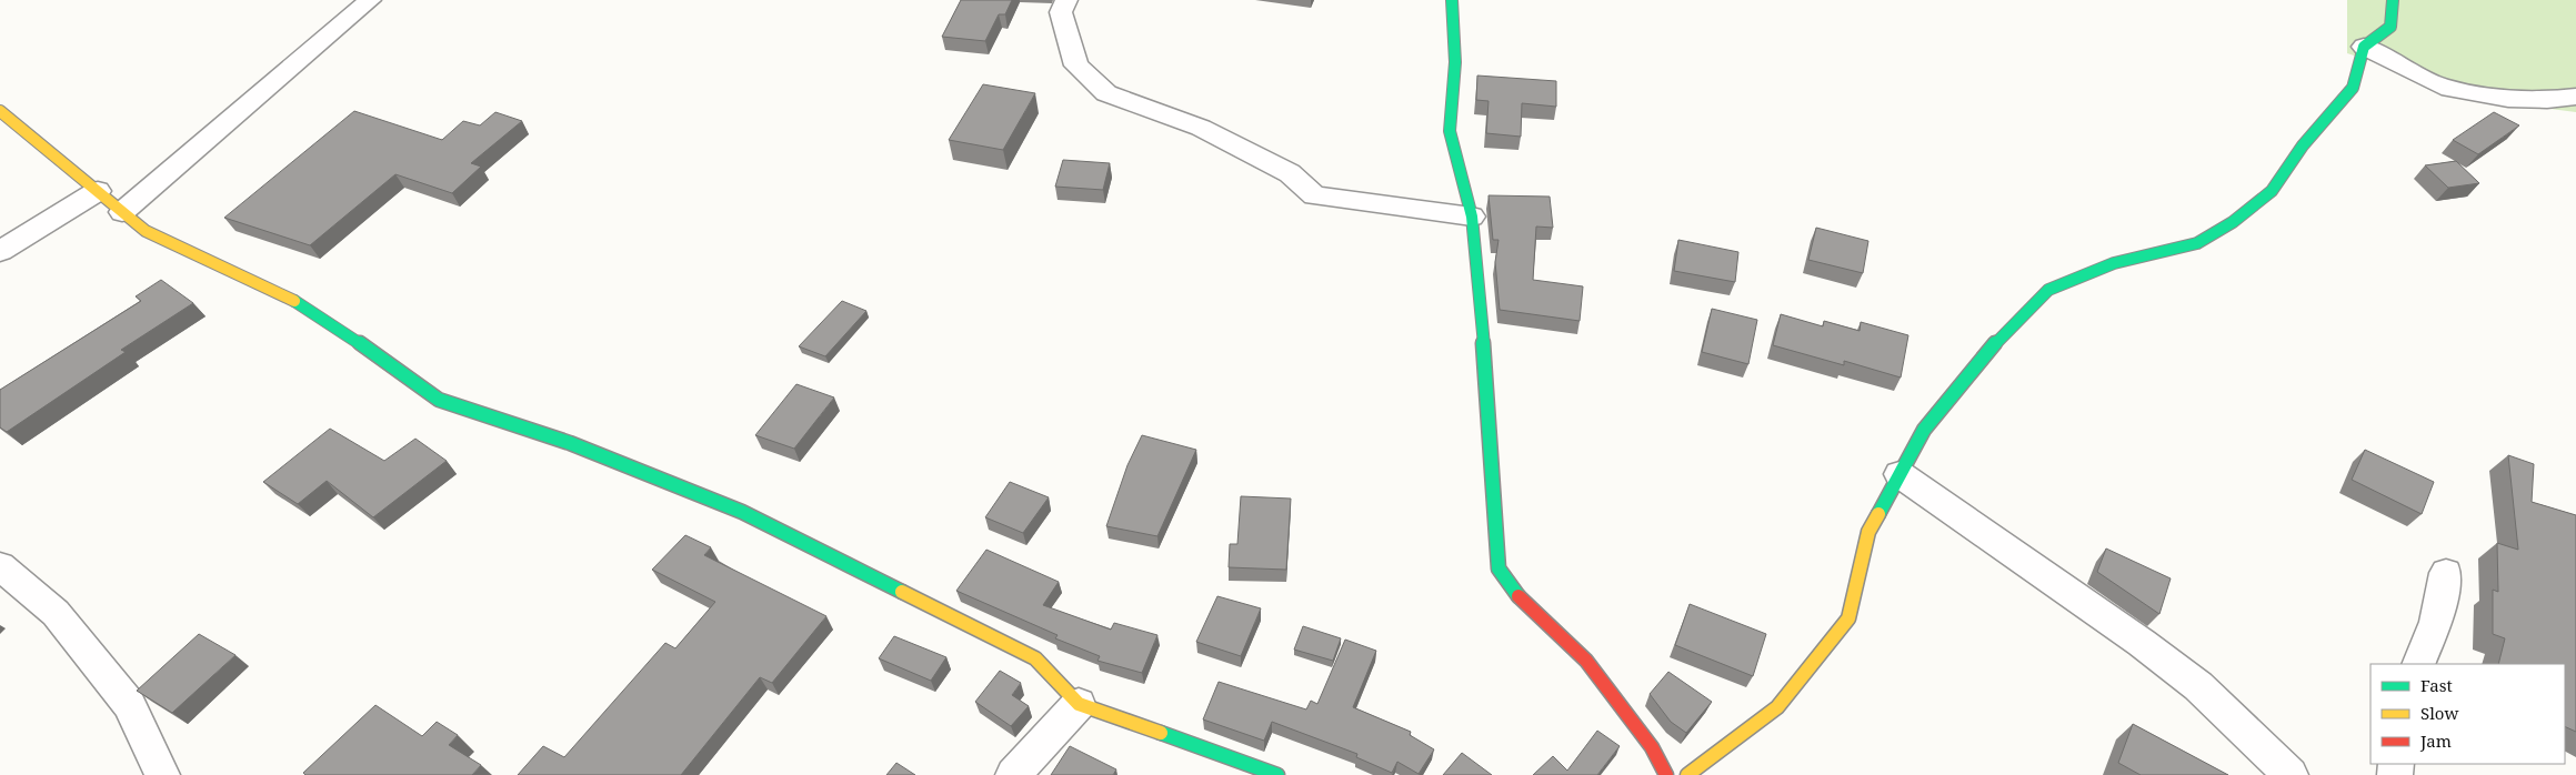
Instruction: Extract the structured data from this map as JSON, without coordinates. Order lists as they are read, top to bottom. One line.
{"legend":["Fast","Slow","Jam"]}
